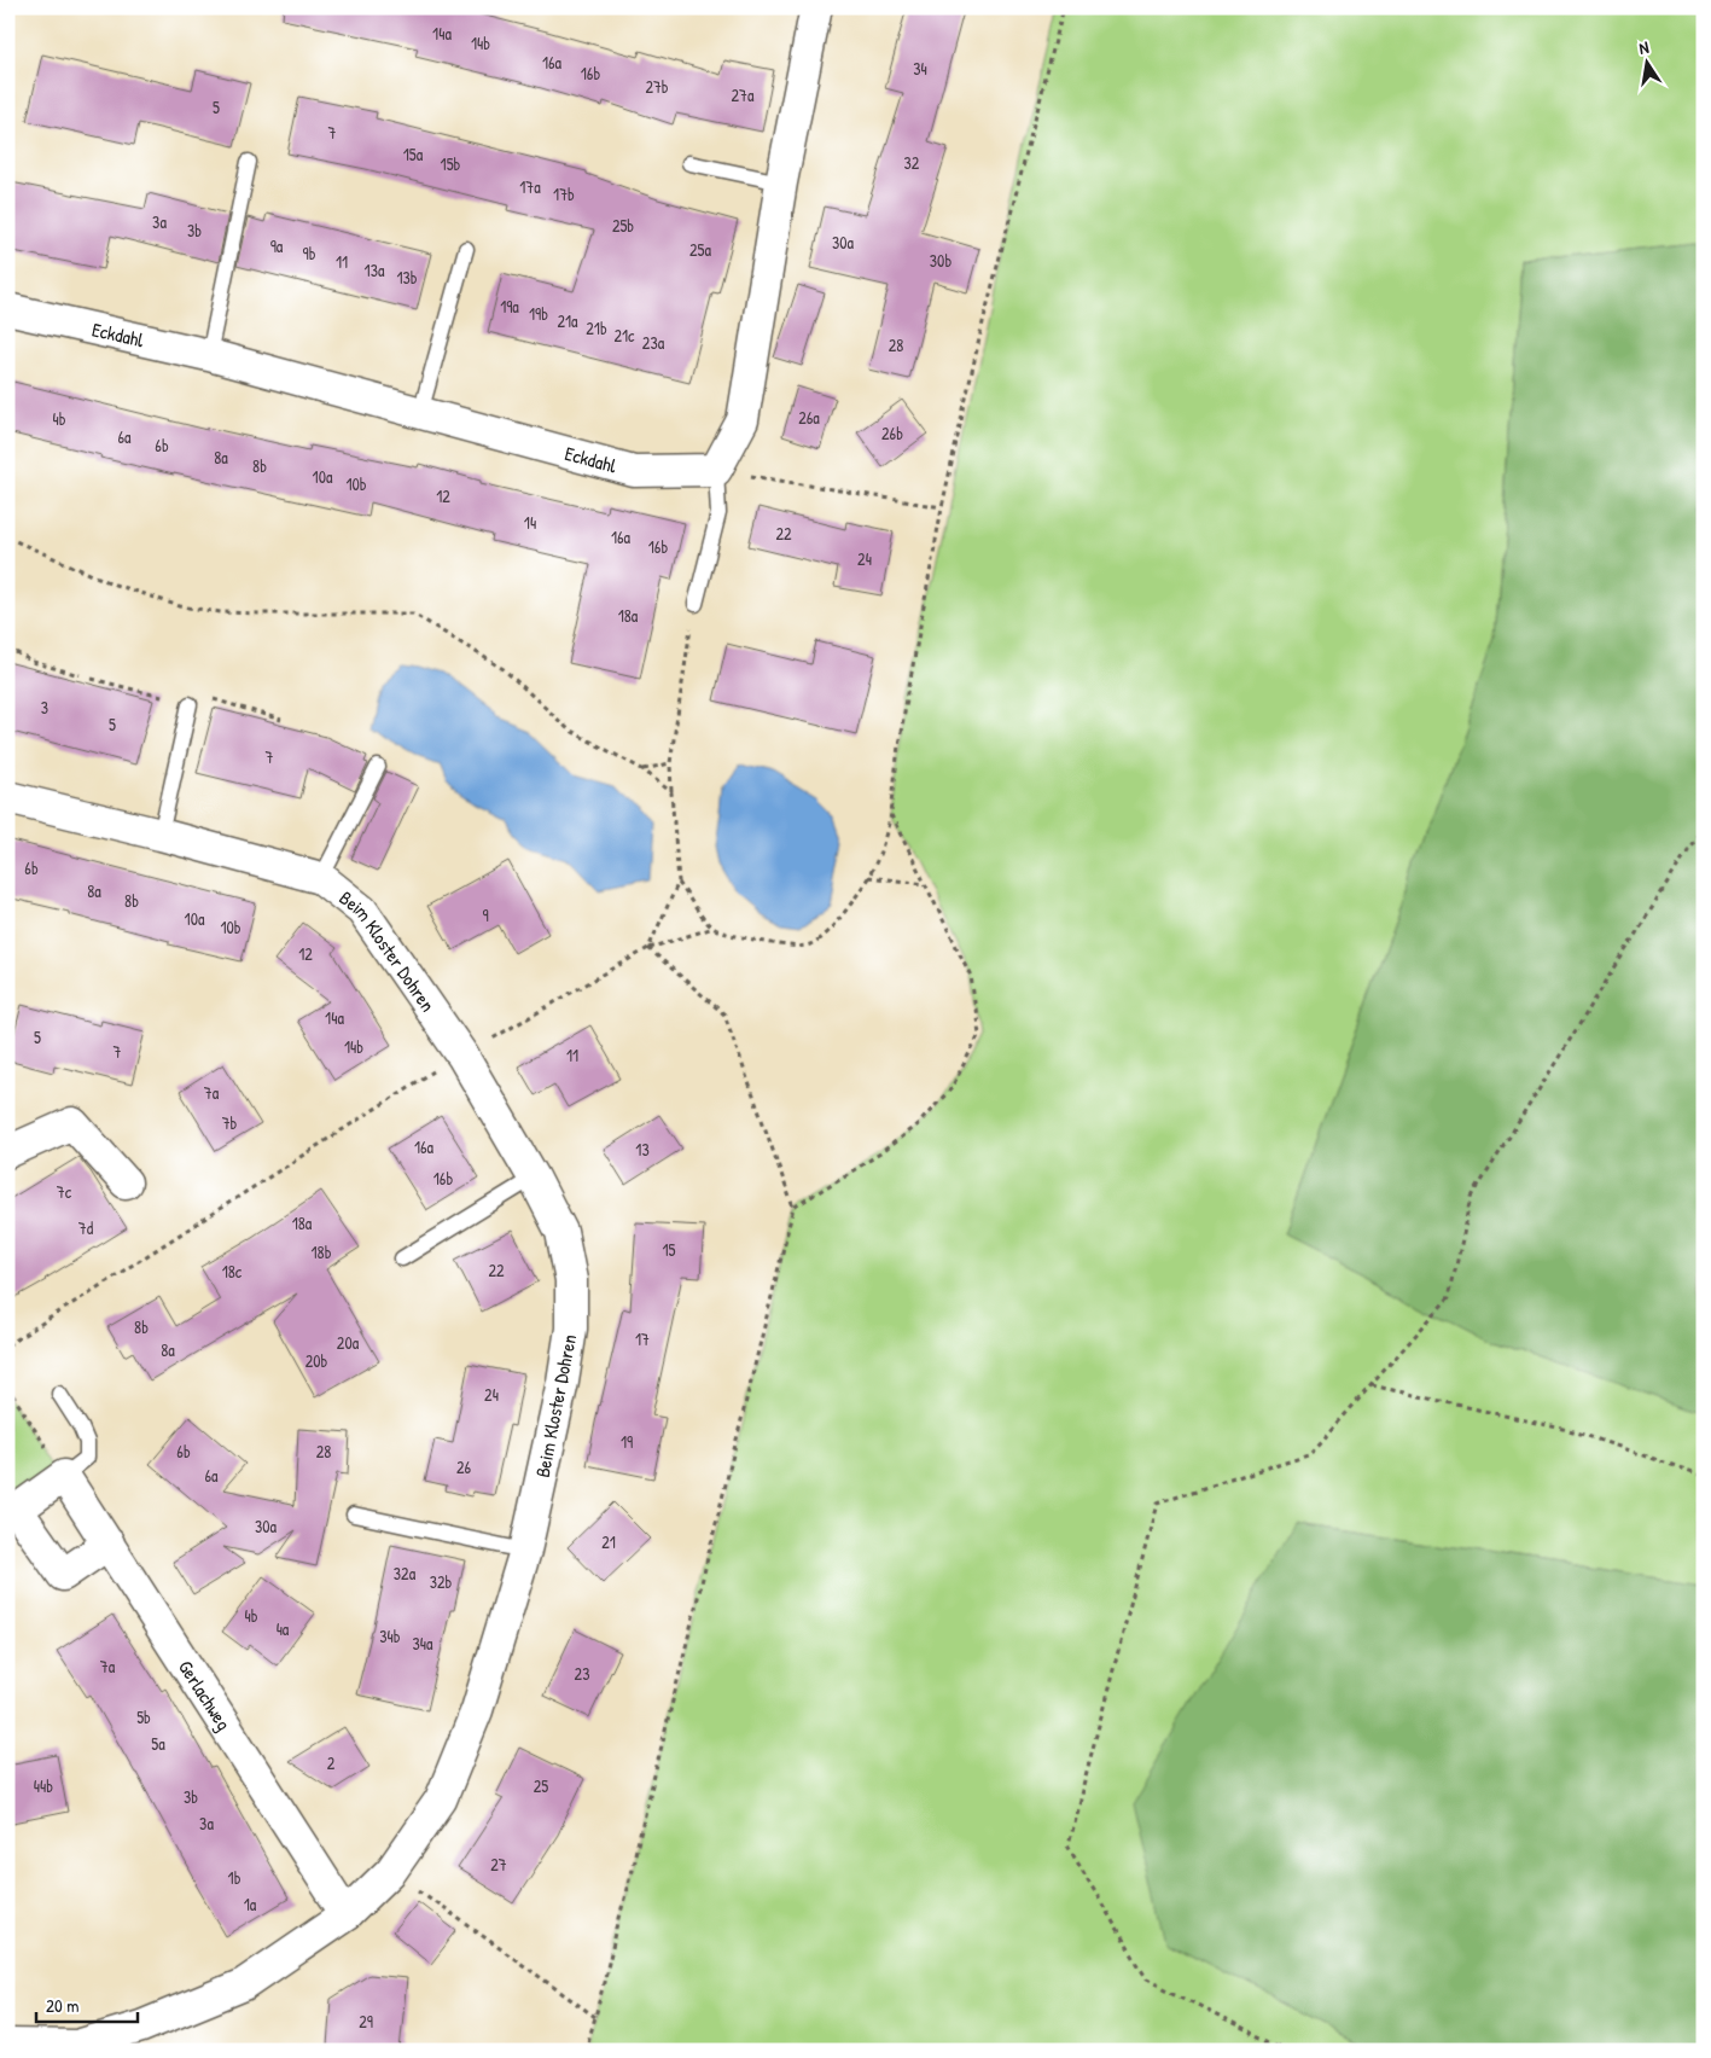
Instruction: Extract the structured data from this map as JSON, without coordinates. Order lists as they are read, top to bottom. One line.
{"streets":{"street":["Eckdahl","Beim Kloster Dohren","Gerlachweg"]},"crossings":[["Beim Kloster Dohren","Gerlachweg"]],"house_numbers":["14a","14b","16a","34","16b","27b","27a","5","7","15a","32","15b","17a","17b","3a","25b","3b","30a","9a","25a","9b","30b","11","13a","13b","19a","19b","21a","21b","21c","23a","28","26a","4b","26b","6a","6b","8a","8b","10a","10b","12","14","22","16a","16b","24","18a","3","5","7","6b","8a","8b","9","10a","10b","12","14a","5","14b","7","11","7a","7b","16a","13","16b","7c","18a","7d","15","18b","22","18c","8b","17","20a","8a","20b","24","19","6b","28","26","6a","30a","21","32a","32b","4b","4a","34b","34a","7a","23","5b","5a","2","44b","25","3b","3a","27","1b","1a","29"],"scale_bar":"20 m","north":"top"}
